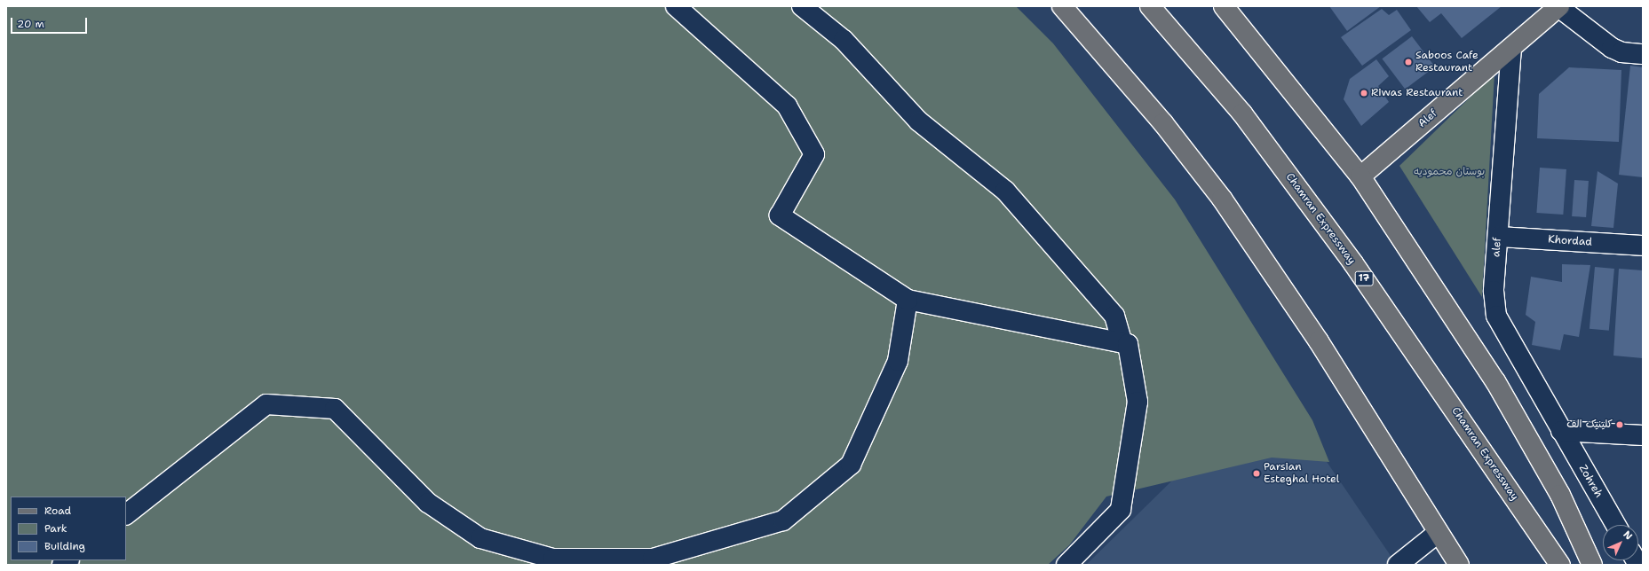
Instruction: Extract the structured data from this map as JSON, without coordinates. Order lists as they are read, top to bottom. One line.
{"streets":{"main road":["Alef","Chamran Expressway","17"],"street":["Khordad","alef","Zohreh"]},"crossings":[["Alef","alef"],["Khordad","alef"],["alef","Zohreh"]],"parks":["بوستان محمودیه"],"places":["Saboos Cafe Restaurant","Riwas Restaurant","کلینیک الف","Parsian Esteghal Hotel"],"legend":["Road","Park","Building"],"scale_bar":"20 m","north":"top right"}
